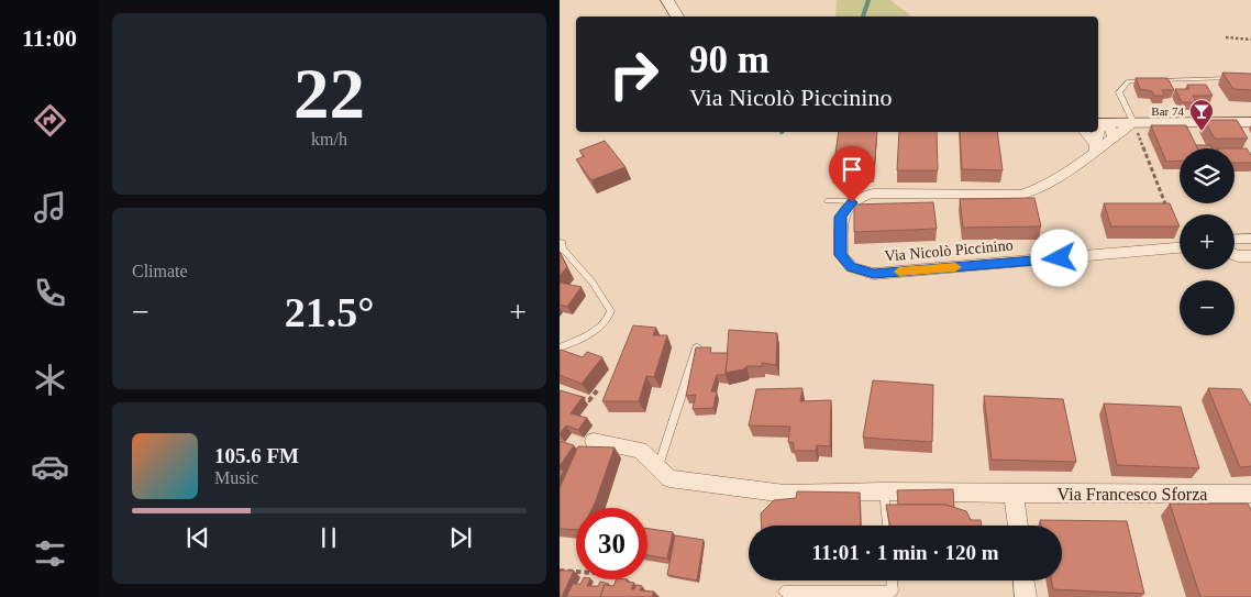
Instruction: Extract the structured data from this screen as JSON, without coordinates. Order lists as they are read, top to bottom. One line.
{"streets":{"street":["Via Nicolò Piccinino","Via Francesco Sforza"]},"places":{"bar":["Bar 74"]},"page":{"tabs":"11:00","tile":[["22","km/h"],"Climate"],"turn":["90 m","Via Nicolò Piccinino"],"map_buttons":["+","−"],"heat":["−","21.5°","+"],"song":["105.6 FM","Music"],"limit":"30","trip":"11:01 · 1 min · 120 m"}}
